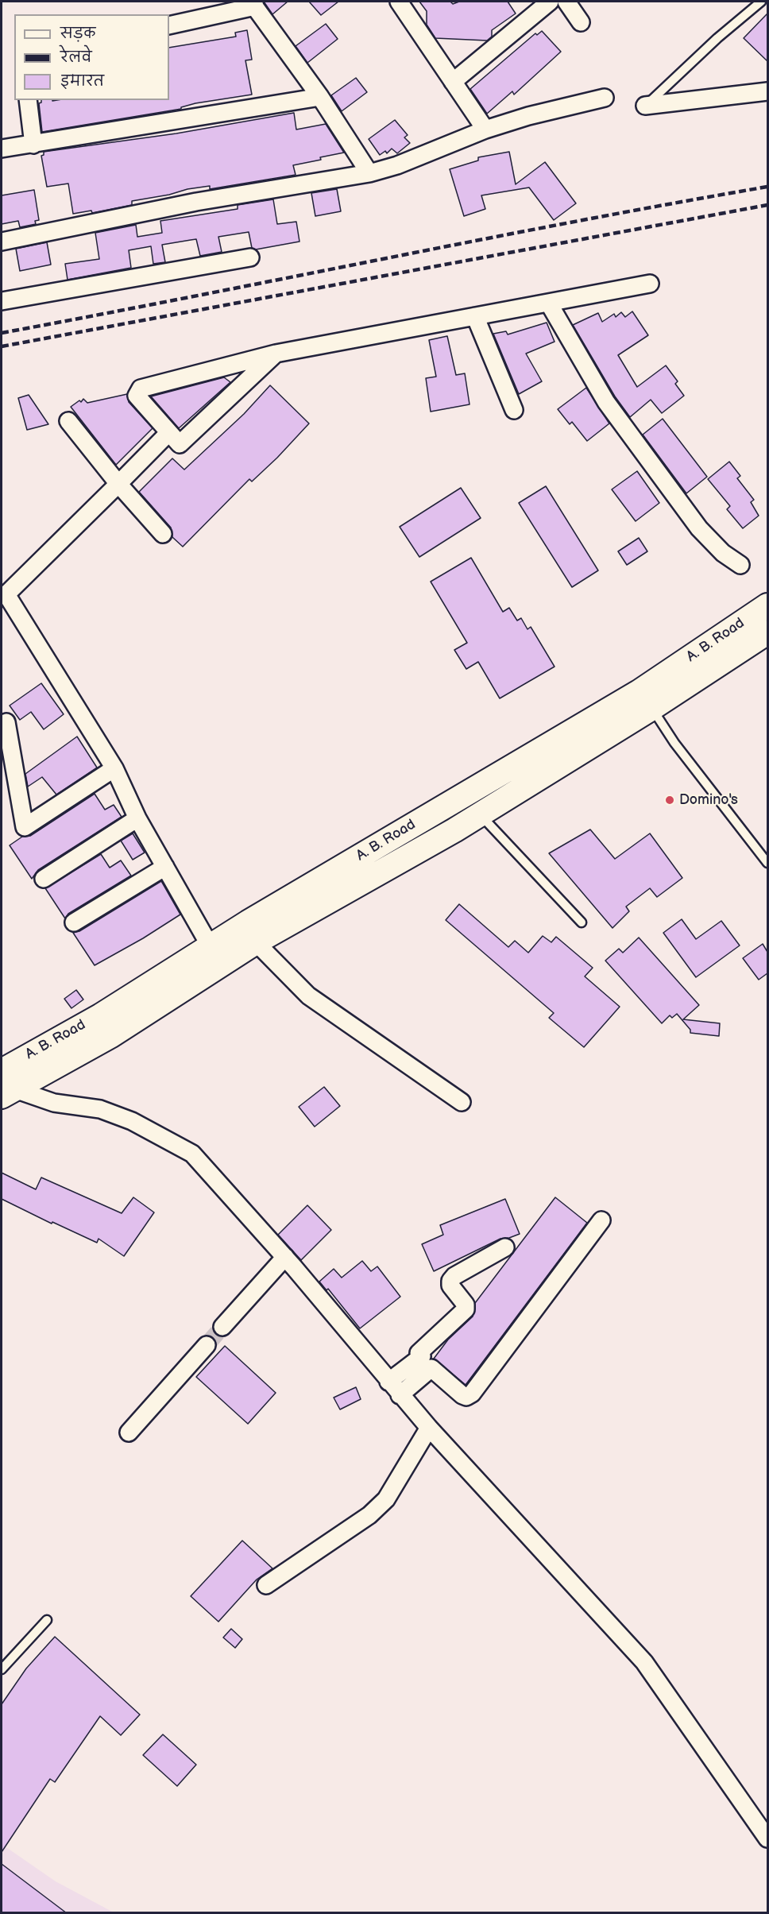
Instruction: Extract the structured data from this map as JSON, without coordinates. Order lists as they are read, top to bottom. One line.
{"streets":{"main road":["A. B. Road"]},"places":["Domino's"],"legend":["सड़क","रेलवे","इमारत"]}
